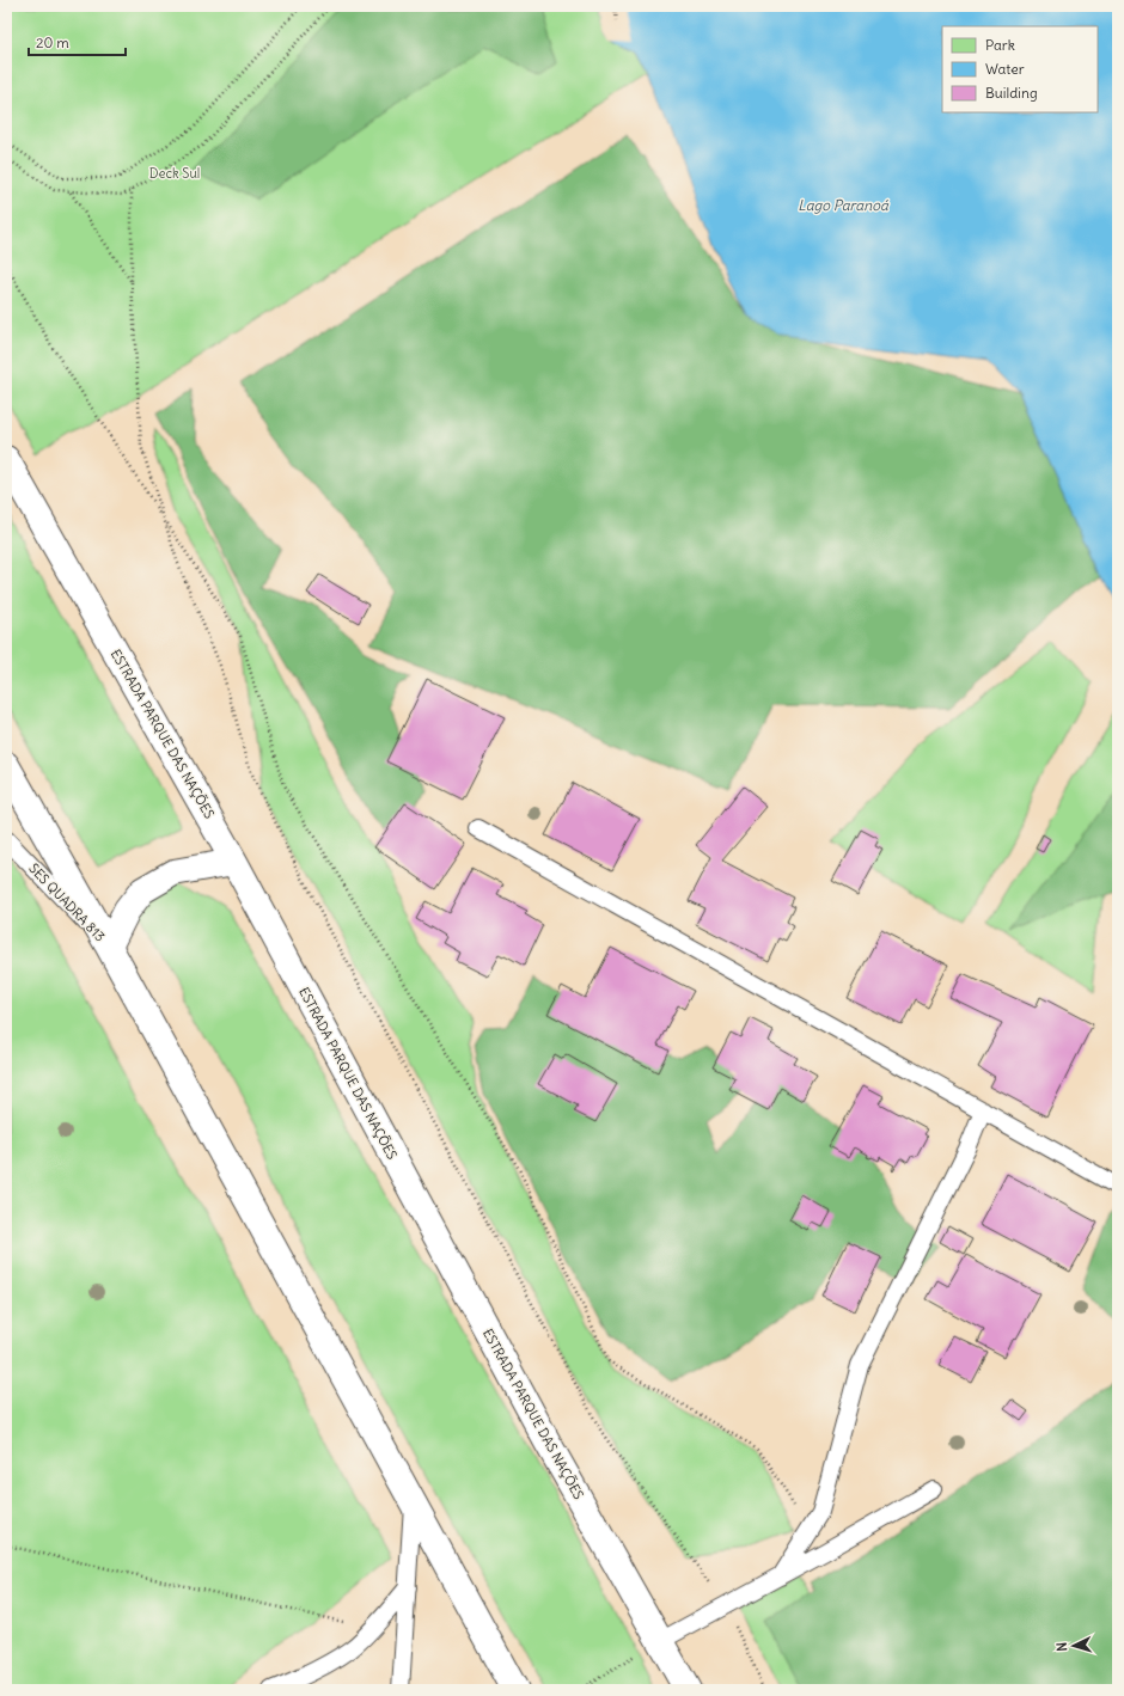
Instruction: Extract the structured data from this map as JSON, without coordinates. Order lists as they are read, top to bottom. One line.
{"streets":{"highway":["ESTRADA PARQUE DAS NAÇÕES"],"lane":["SES QUADRA 813"]},"water":["Lago Paranoá"],"parks":["Deck Sul"],"legend":["Park","Water","Building"],"scale_bar":"20 m","north":"left"}
